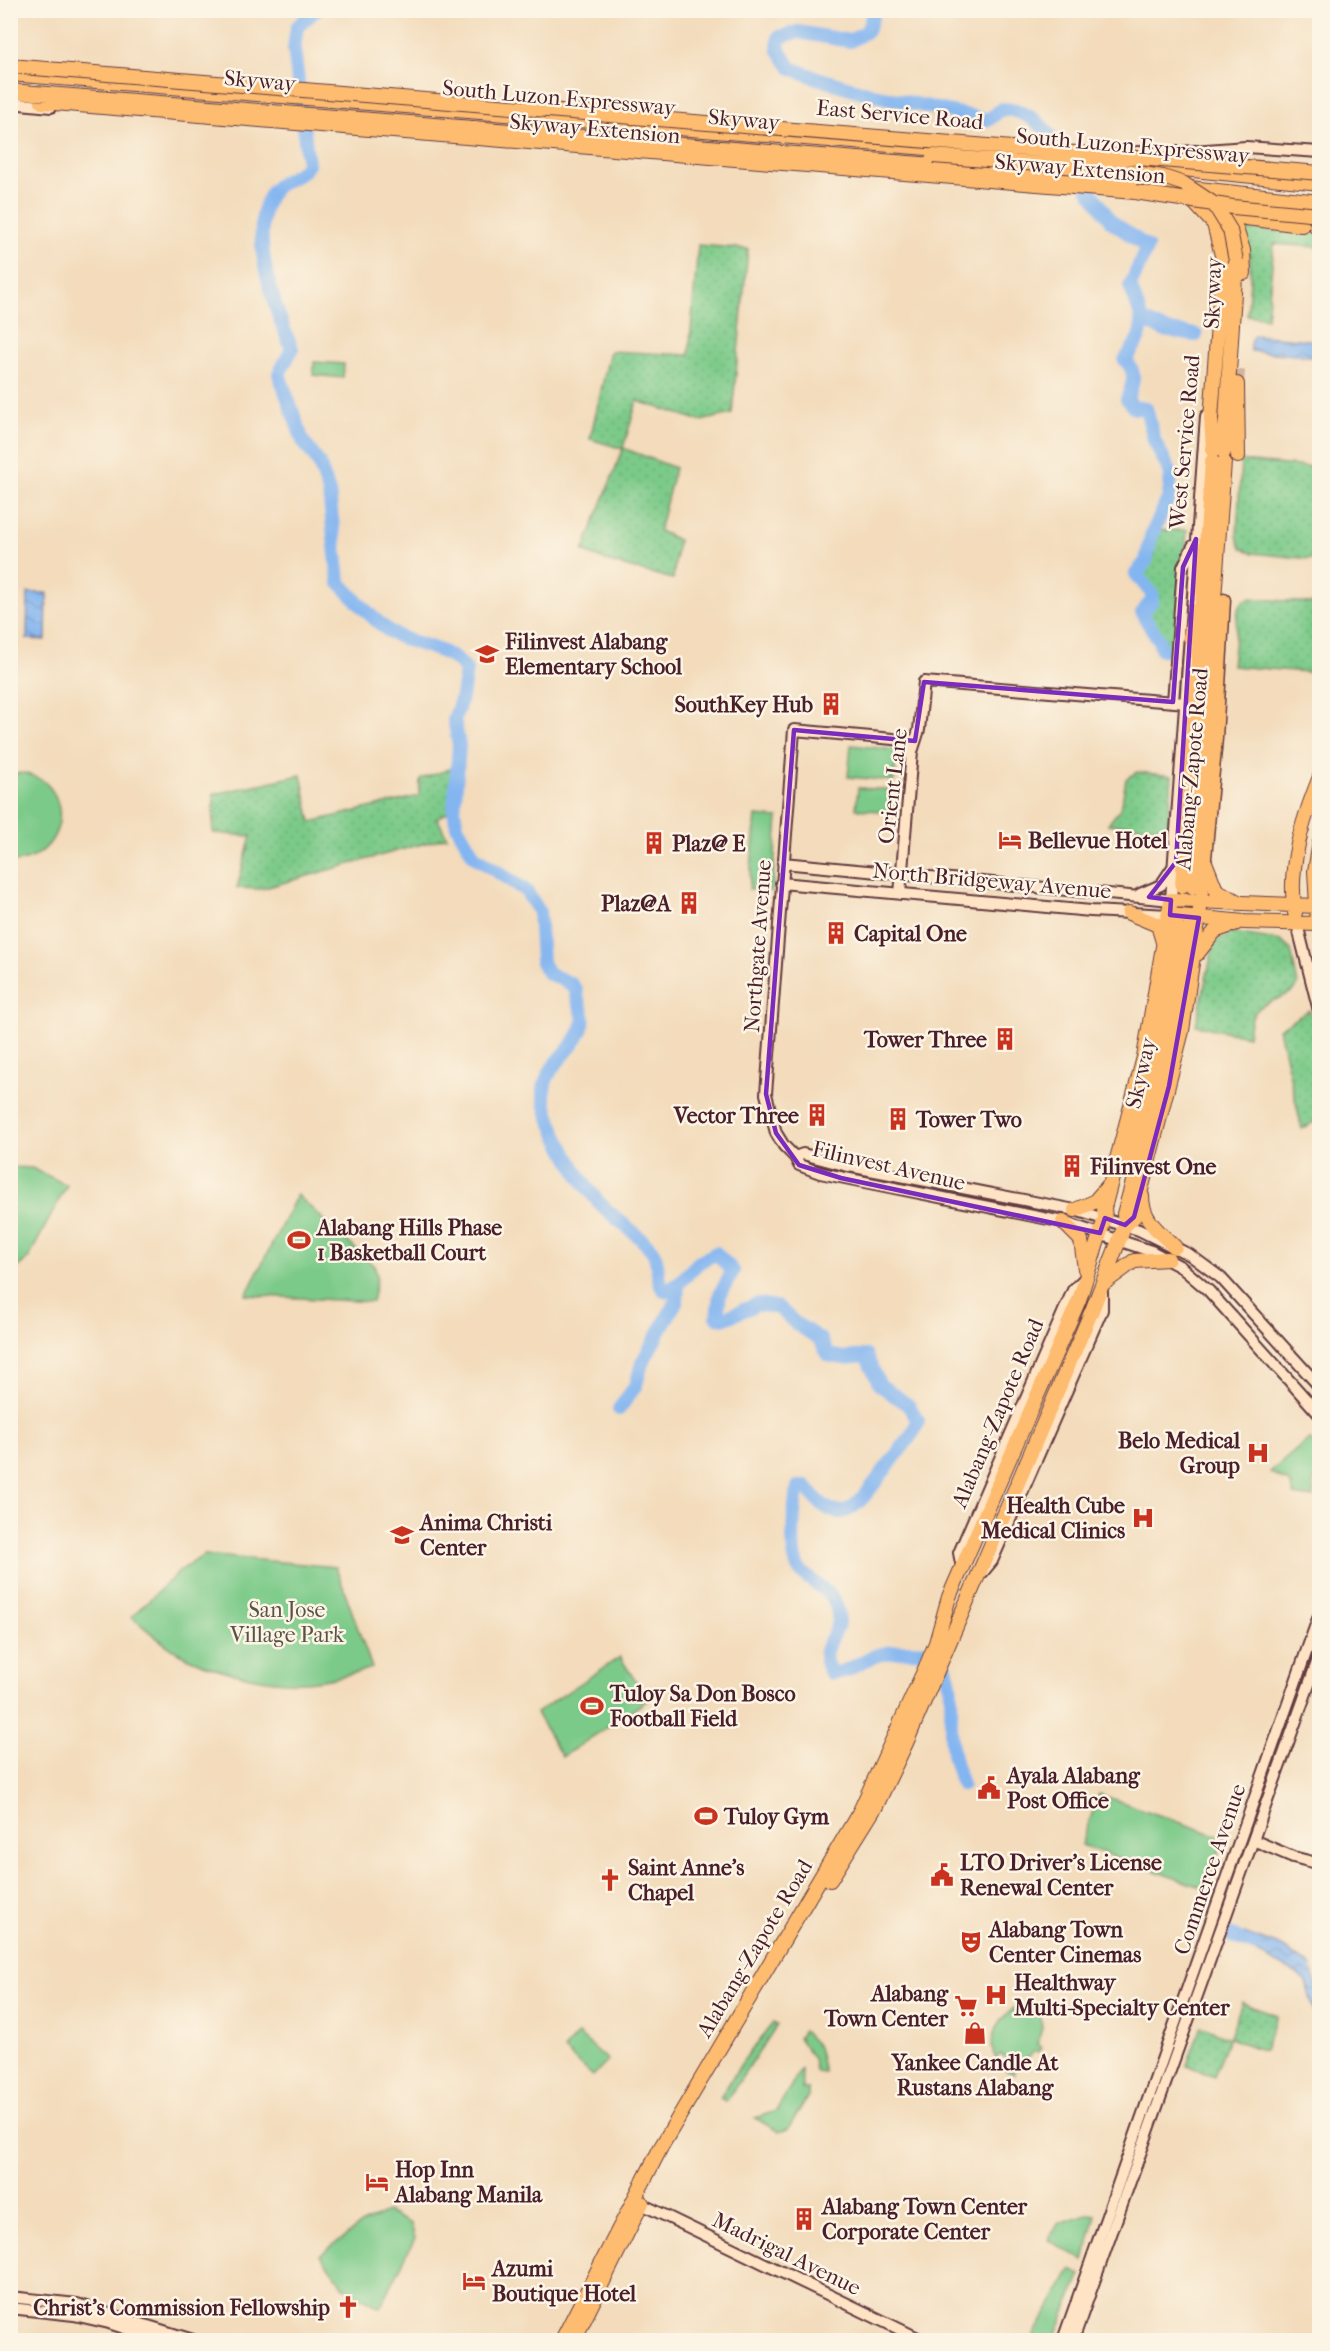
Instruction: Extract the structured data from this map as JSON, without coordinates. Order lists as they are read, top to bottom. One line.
{"streets":{"highway":["Skyway","South Luzon Expressway","Skyway Extension","Alabang-Zapote Road","North Bridgeway Avenue"],"main road":["East Service Road","West Service Road","Orient Lane","Northgate Avenue","Filinvest Avenue","Commerce Avenue","Madrigal Avenue"]},"crossings":[["Skyway","South Luzon Expressway"],["Skyway","Alabang-Zapote Road"],["Skyway","Filinvest Avenue"],["South Luzon Expressway","East Service Road"],["South Luzon Expressway","West Service Road"],["Skyway Extension","West Service Road"],["West Service Road","Alabang-Zapote Road"],["West Service Road","North Bridgeway Avenue"],["Alabang-Zapote Road","North Bridgeway Avenue"],["Alabang-Zapote Road","Filinvest Avenue"],["Alabang-Zapote Road","Madrigal Avenue"],["Orient Lane","North Bridgeway Avenue"],["Orient Lane","Northgate Avenue"],["North Bridgeway Avenue","Northgate Avenue"],["Northgate Avenue","Filinvest Avenue"]],"parks":["San Jose Village Park"],"places":{"school or university":["Filinvest Alabang Elementary School","Anima Christi Center"],"building":["SouthKey Hub","Plaz@ E","Plaz@A","Capital One","Tower Three","Vector Three","Tower Two","Filinvest One","Alabang Town Center Corporate Center"],"hotel":["Bellevue Hotel","Hop Inn Alabang Manila","Azumi Boutique Hotel"],"sports":["Alabang Hills Phase 1 Basketball Court","Tuloy Sa Don Bosco Football Field","Tuloy Gym"],"hospital":["Belo Medical Group","Health Cube Medical Clinics","Healthway Multi-Specialty Center"],"public building":["Ayala Alabang Post Office","LTO Driver's License Renewal Center"],"church":["Saint Anne's Chapel","Christ's Commission Fellowship"],"theatre":["Alabang Town Center Cinemas"],"supermarket":["Alabang Town Center"],"shop":["Yankee Candle At Rustans Alabang"]}}
